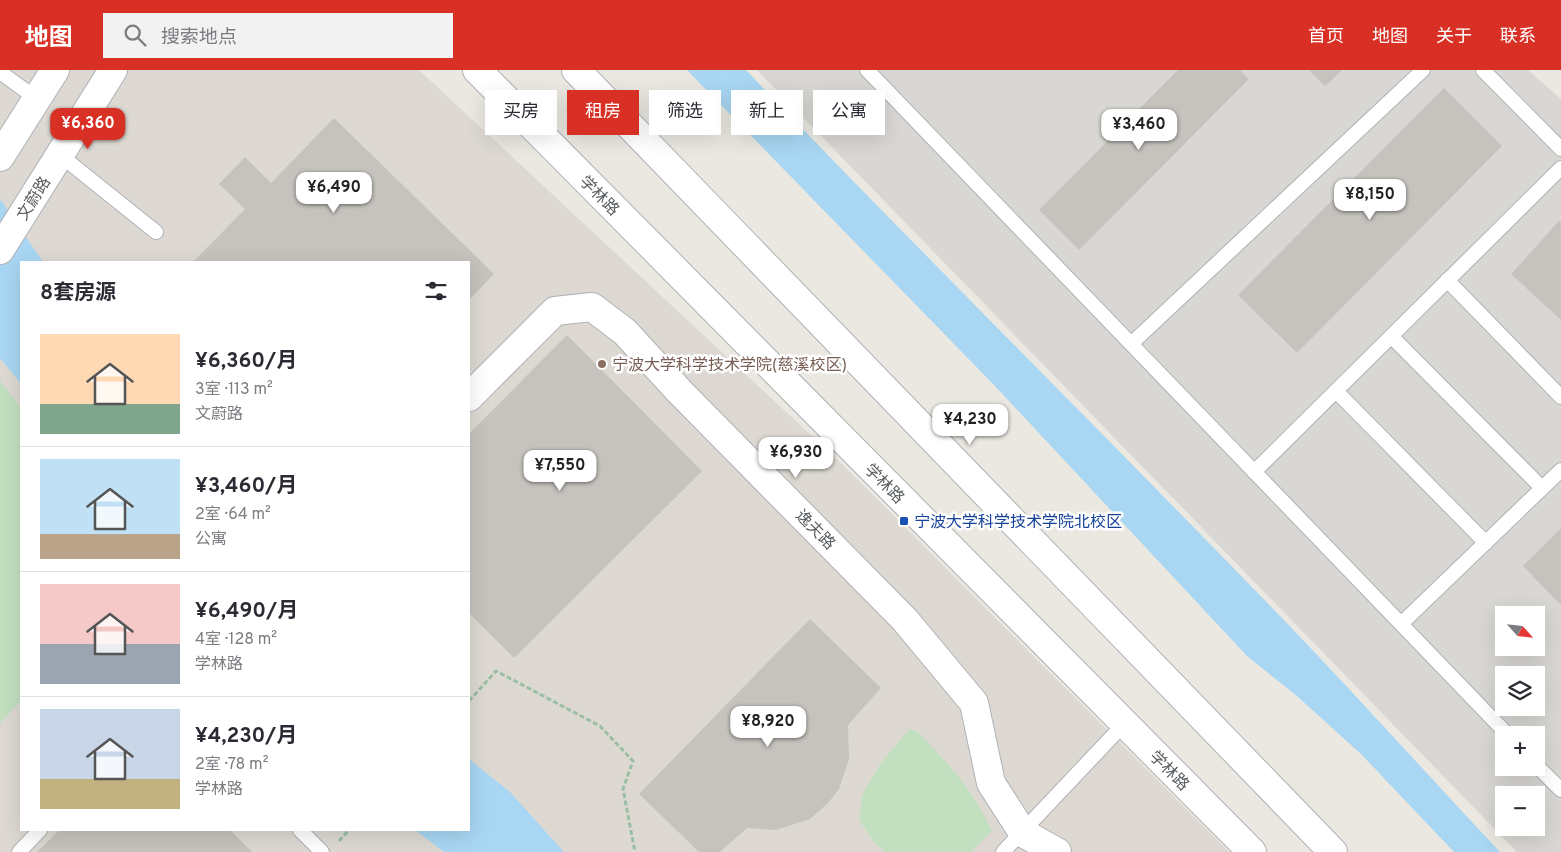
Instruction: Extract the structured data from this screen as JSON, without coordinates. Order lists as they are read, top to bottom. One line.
{"streets":{"main road":["学林路","文蔚路","逸夫路"]},"places":{"other":["宁波大学科学技术学院(慈溪校区)"],"transit":["宁波大学科学技术学院北校区"]},"north":"bottom right","page":{"header":"地图","search":"搜索地点","nav":["首页","地图","关于","联系"],"chip":["买房","租房","筛选","新上","公寓"],"price":["¥6,360","¥3,460","¥6,490","¥8,150","¥4,230","¥6,930","¥7,550","¥8,920"],"heading":"8套房源","list":[{"name":"¥6,360/月","note":"3室 · 113 m² · 文蔚路"},{"name":"¥3,460/月","note":"2室 · 64 m² · 公寓"},{"name":"¥6,490/月","note":"4室 · 128 m² · 学林路"},{"name":"¥4,230/月","note":"2室 · 78 m² · 学林路"}],"map_buttons":["+","−"]}}
